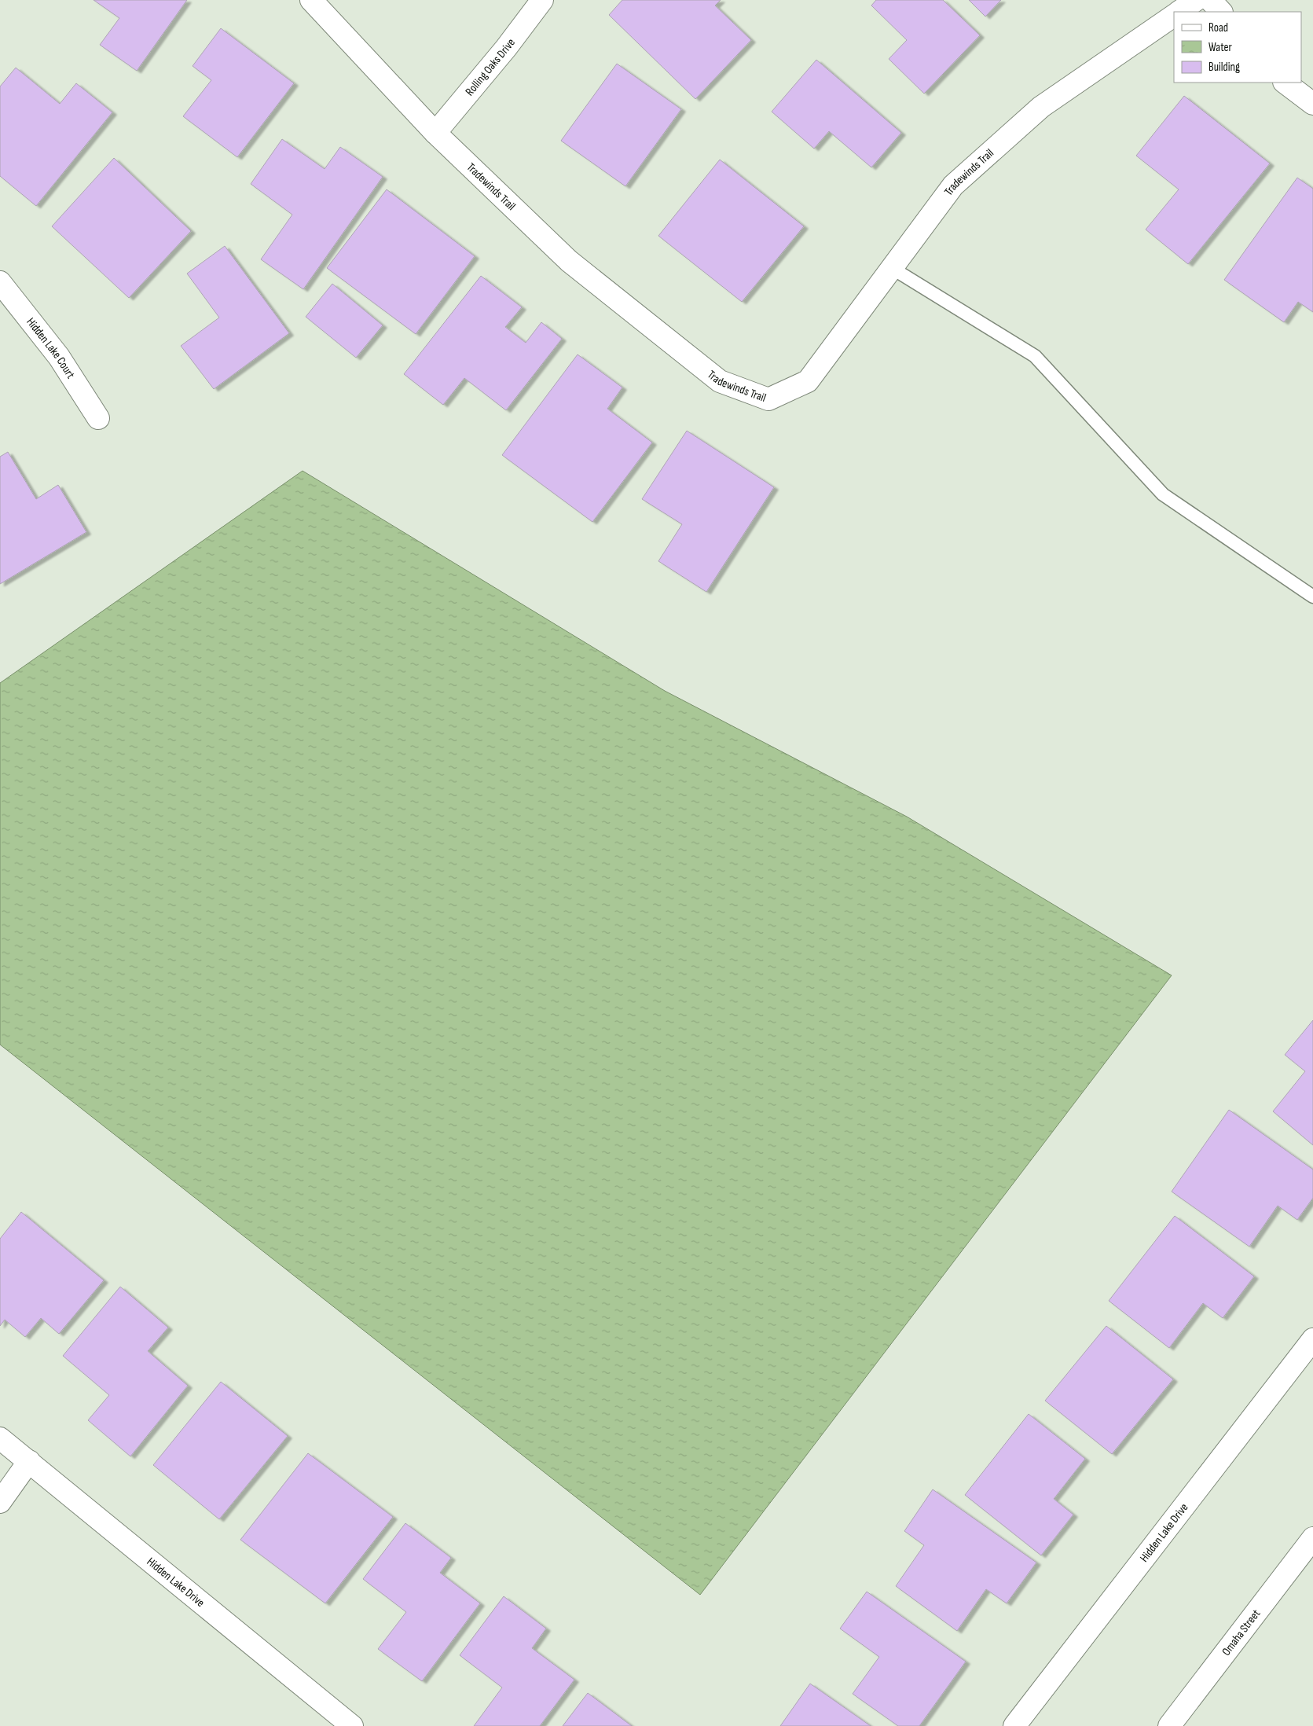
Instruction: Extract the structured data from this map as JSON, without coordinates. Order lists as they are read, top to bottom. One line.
{"streets":{"street":["Rolling Oaks Drive","Tradewinds Trail","Hidden Lake Court","Hidden Lake Drive","Omaha Street"]},"crossings":[["Rolling Oaks Drive","Tradewinds Trail"]],"legend":["Road","Water","Building"]}
